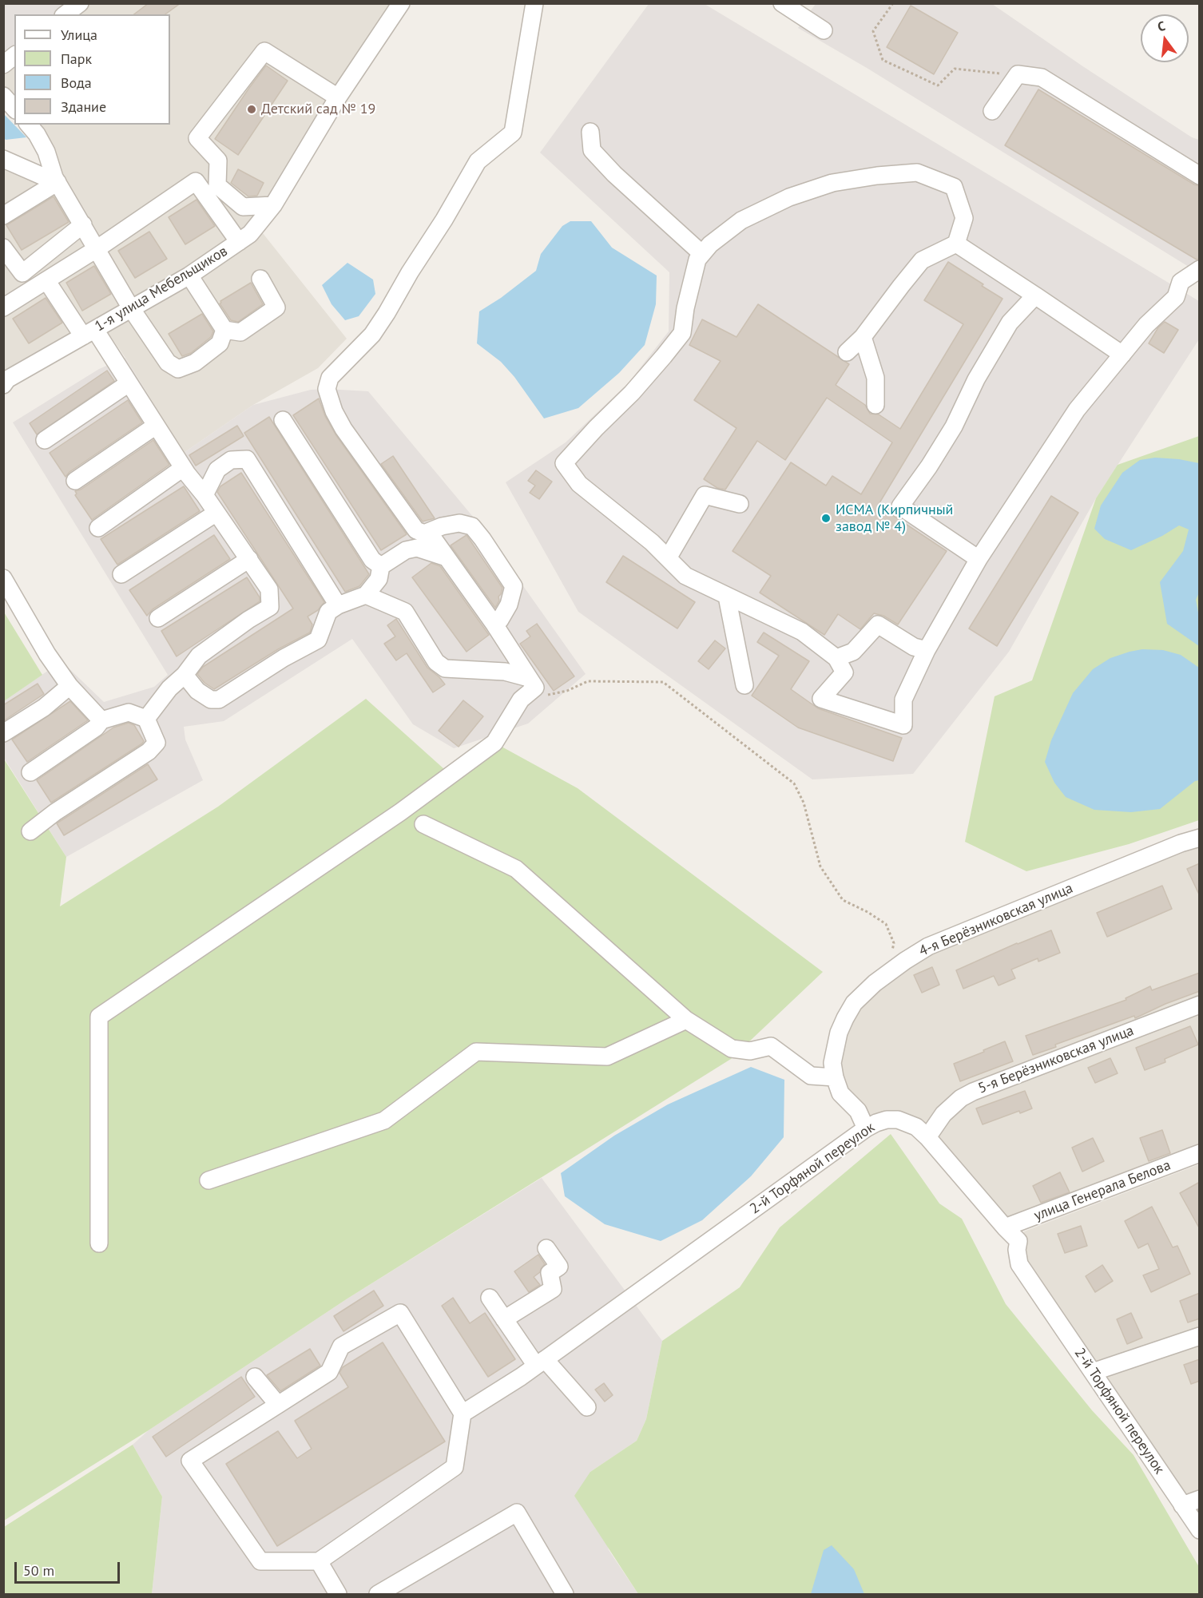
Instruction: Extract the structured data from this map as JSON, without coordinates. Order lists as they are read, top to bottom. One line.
{"streets":{"street":["1-я улица Мебельщиков","4-я Берёзниковская улица","5-я Берёзниковская улица","2-й Торфяной переулок","улица Генерала Белова"]},"crossings":[["4-я Берёзниковская улица","2-й Торфяной переулок"],["5-я Берёзниковская улица","2-й Торфяной переулок"],["2-й Торфяной переулок","улица Генерала Белова"]],"places":["Детский сад № 19","ИСМА (Кирпичный завод № 4)"],"legend":["Улица","Парк","Вода","Здание"],"scale_bar":"50 m","north":"top"}
